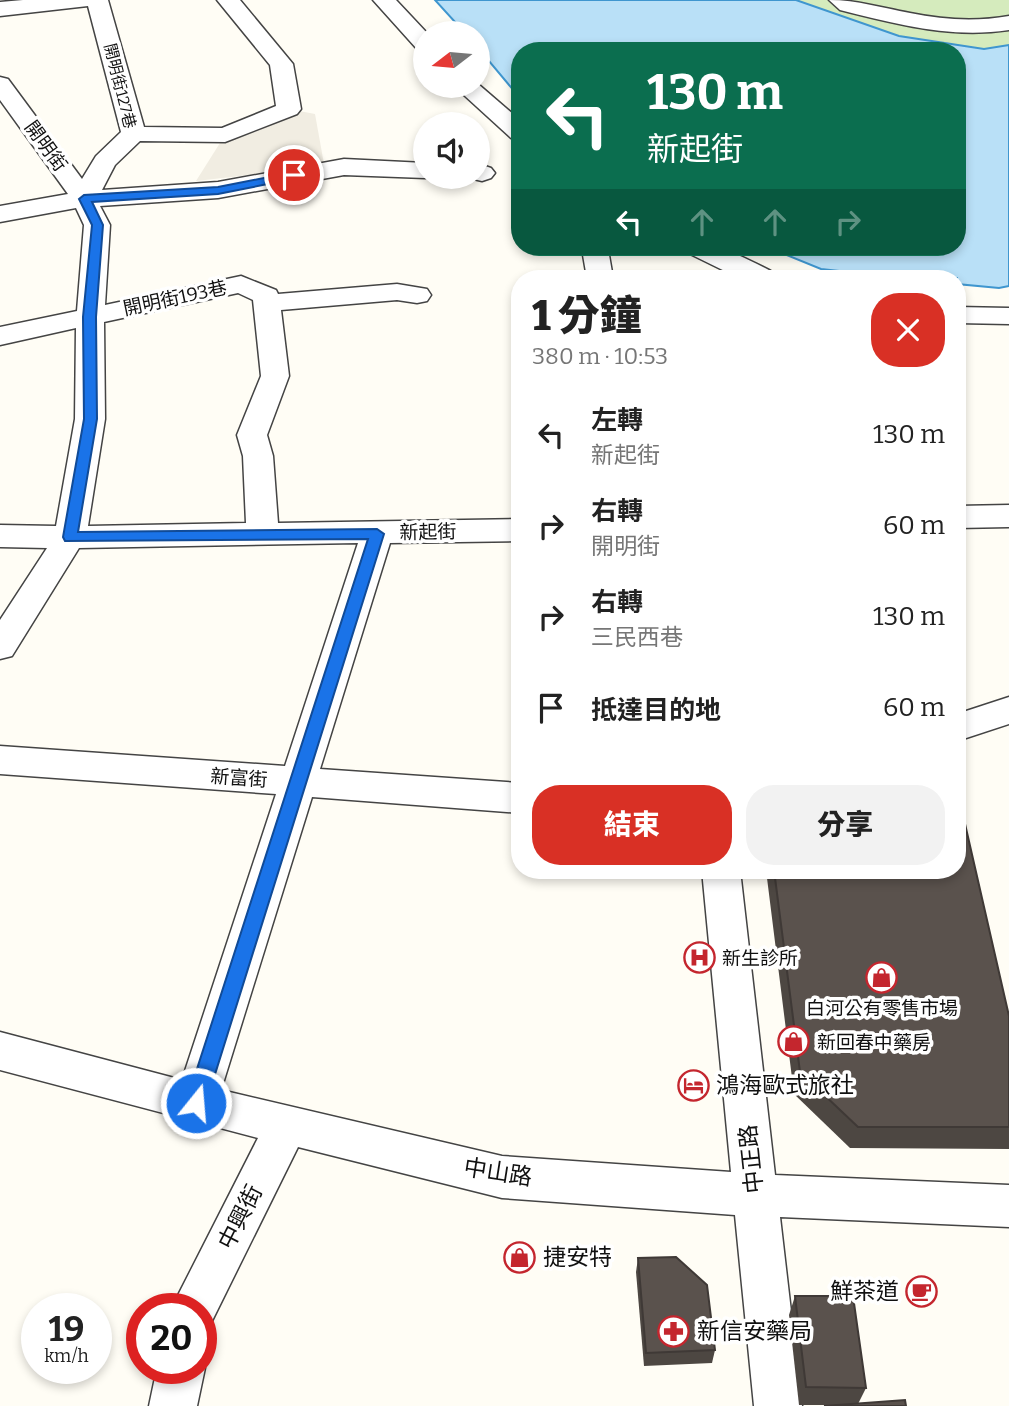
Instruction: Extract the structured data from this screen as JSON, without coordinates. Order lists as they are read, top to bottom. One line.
{"streets":{"street":["開明街127巷","開明街","開明街193巷","新起街","新富街","中正路","中山路","中興街"]},"crossings":[["開明街127巷","開明街"],["開明街","開明街193巷"],["開明街","新起街"],["中正路","中山路"],["中山路","中興街"]],"places":{"hospital":["新生診所"],"shop":["白河公有零售市場","新回春中藥房","捷安特"],"hotel":["鴻海歐式旅社"],"cafe":["鮮茶道"],"pharmacy":["新信安藥局"]},"north":"left","page":{"turn":["130 m","新起街"],"heading":["1 分鐘","380 m · 10:53"],"list":[{"name":"左轉","note":"新起街","value":"130 m"},{"name":"右轉","note":"開明街","value":"60 m"},{"name":"右轉","note":"三民西巷","value":"130 m"},{"name":"抵達目的地","value":"60 m"}],"buttons":["結束","分享"],"speed":"19 km/h","limit":"20"}}
